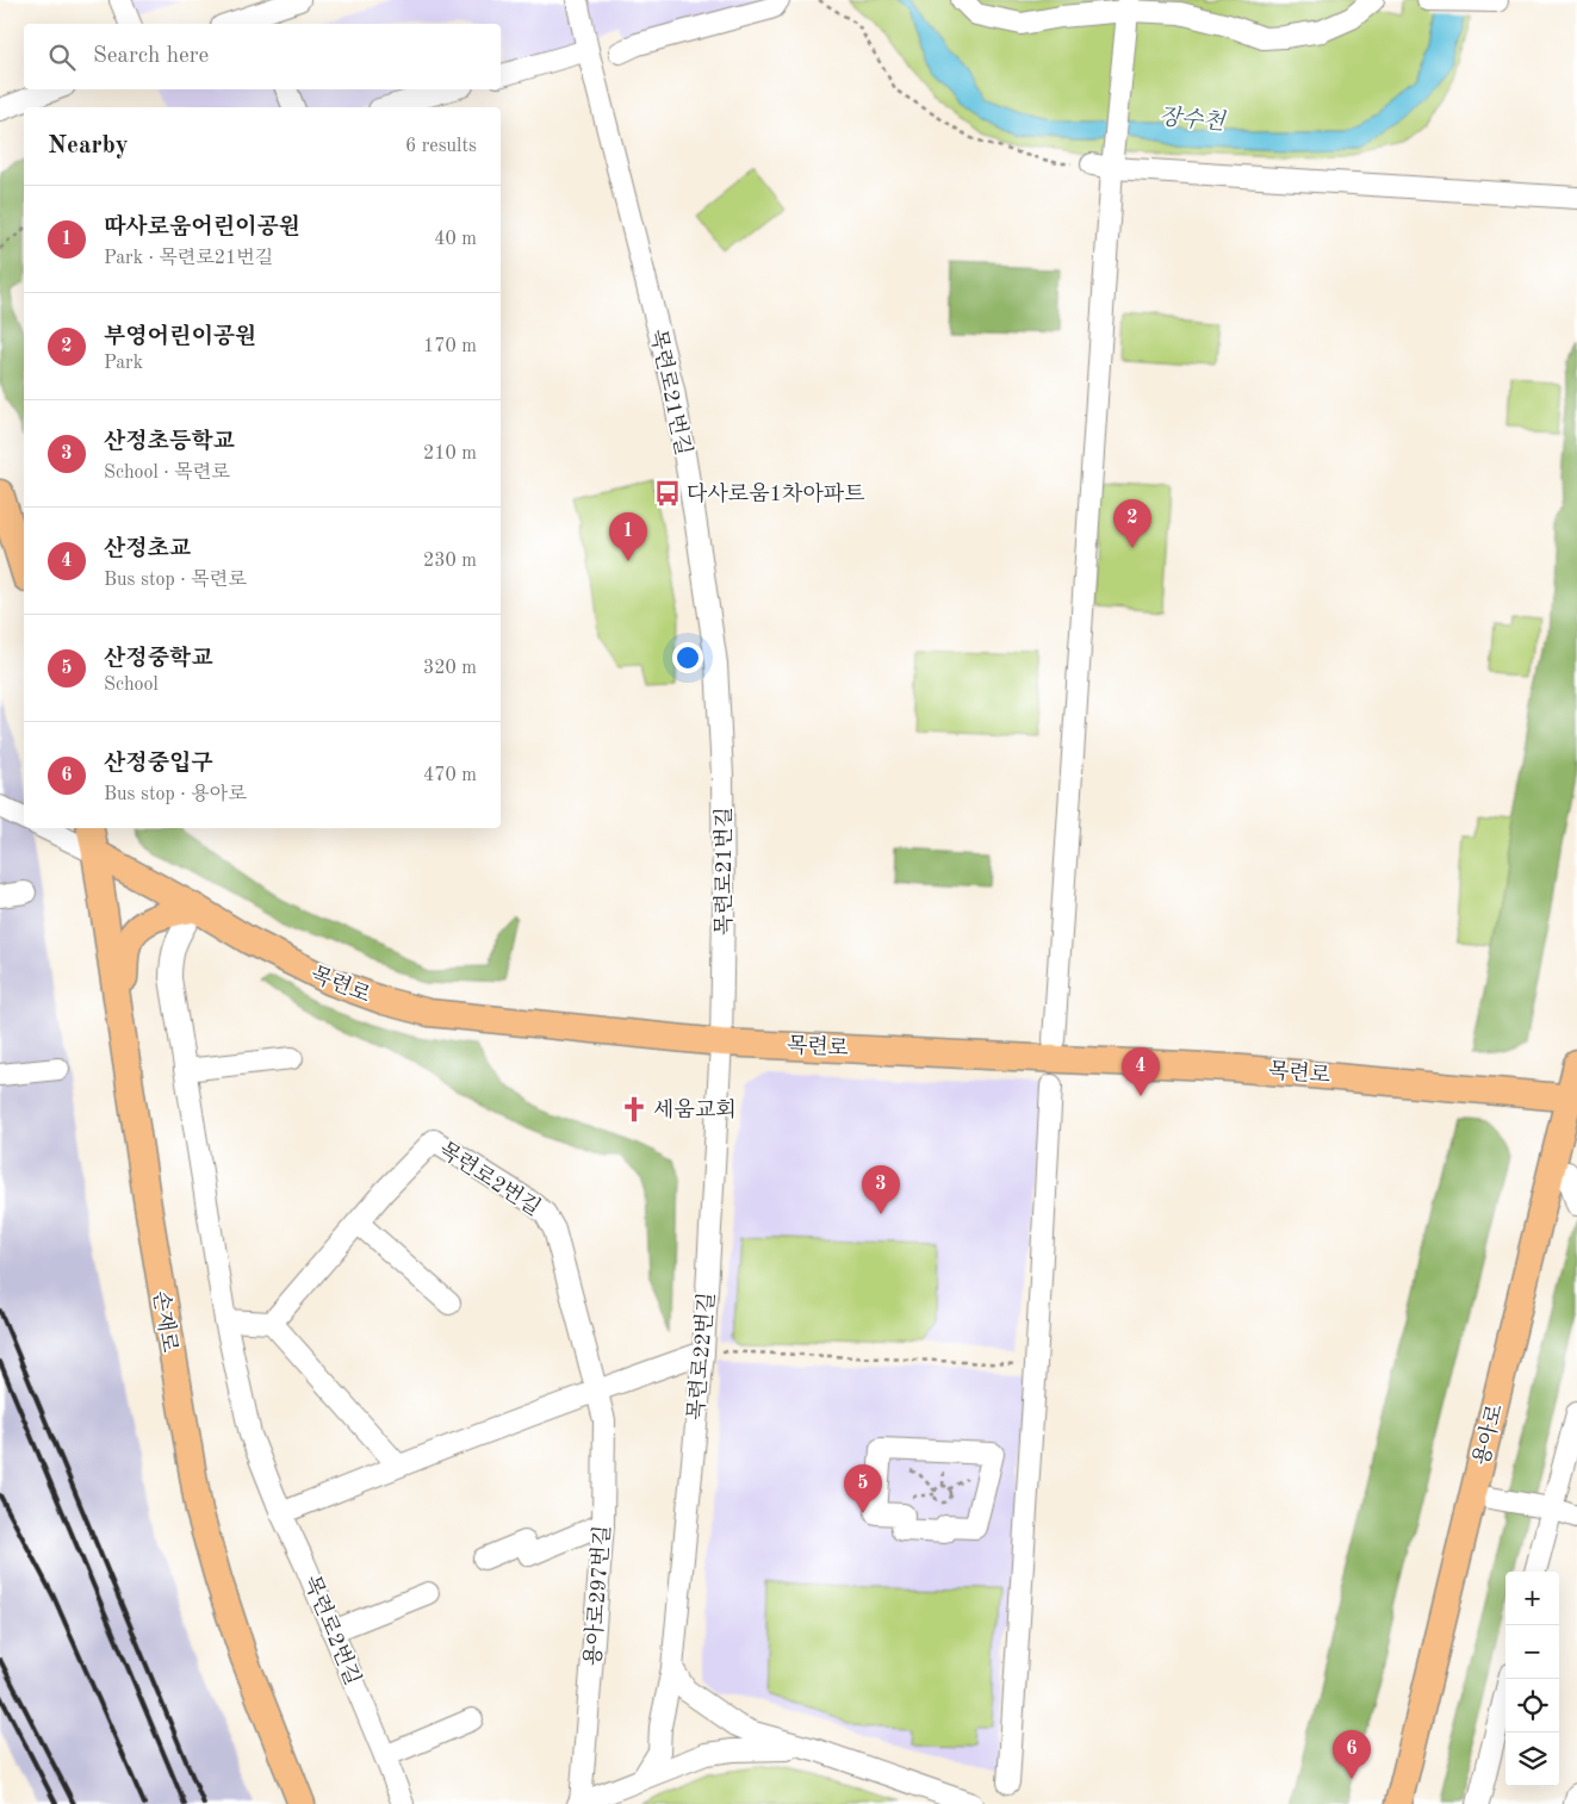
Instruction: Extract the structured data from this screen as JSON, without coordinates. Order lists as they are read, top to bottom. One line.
{"streets":{"main road":["목련로","손재로","용아로"],"street":["목련로21번길","목련로2번길","목련로22번길","용아로297번길"]},"crossings":[["목련로21번길","목련로"],["목련로21번길","목련로22번길"],["목련로","목련로2번길"],["목련로","손재로"],["목련로","목련로22번길"],["목련로","용아로"],["목련로2번길","용아로297번길"],["목련로22번길","용아로297번길"]],"water":["장수천"],"places":{"bus stop":["다사로움1차아파트"],"church":["세움교회"]},"page":{"search":"Search here","heading":["Nearby","6 results"],"list":[{"mark":"1","name":"따사로움어린이공원","note":"Park · 목련로21번길","value":"40 m"},{"mark":"2","name":"부영어린이공원","note":"Park","value":"170 m"},{"mark":"3","name":"산정초등학교","note":"School · 목련로","value":"210 m"},{"mark":"4","name":"산정초교","note":"Bus stop · 목련로","value":"230 m"},{"mark":"5","name":"산정중학교","note":"School","value":"320 m"},{"mark":"6","name":"산정중입구","note":"Bus stop · 용아로","value":"470 m"}],"pins":["2","1","4","3","5","6"],"map_buttons":["+","−"]}}
